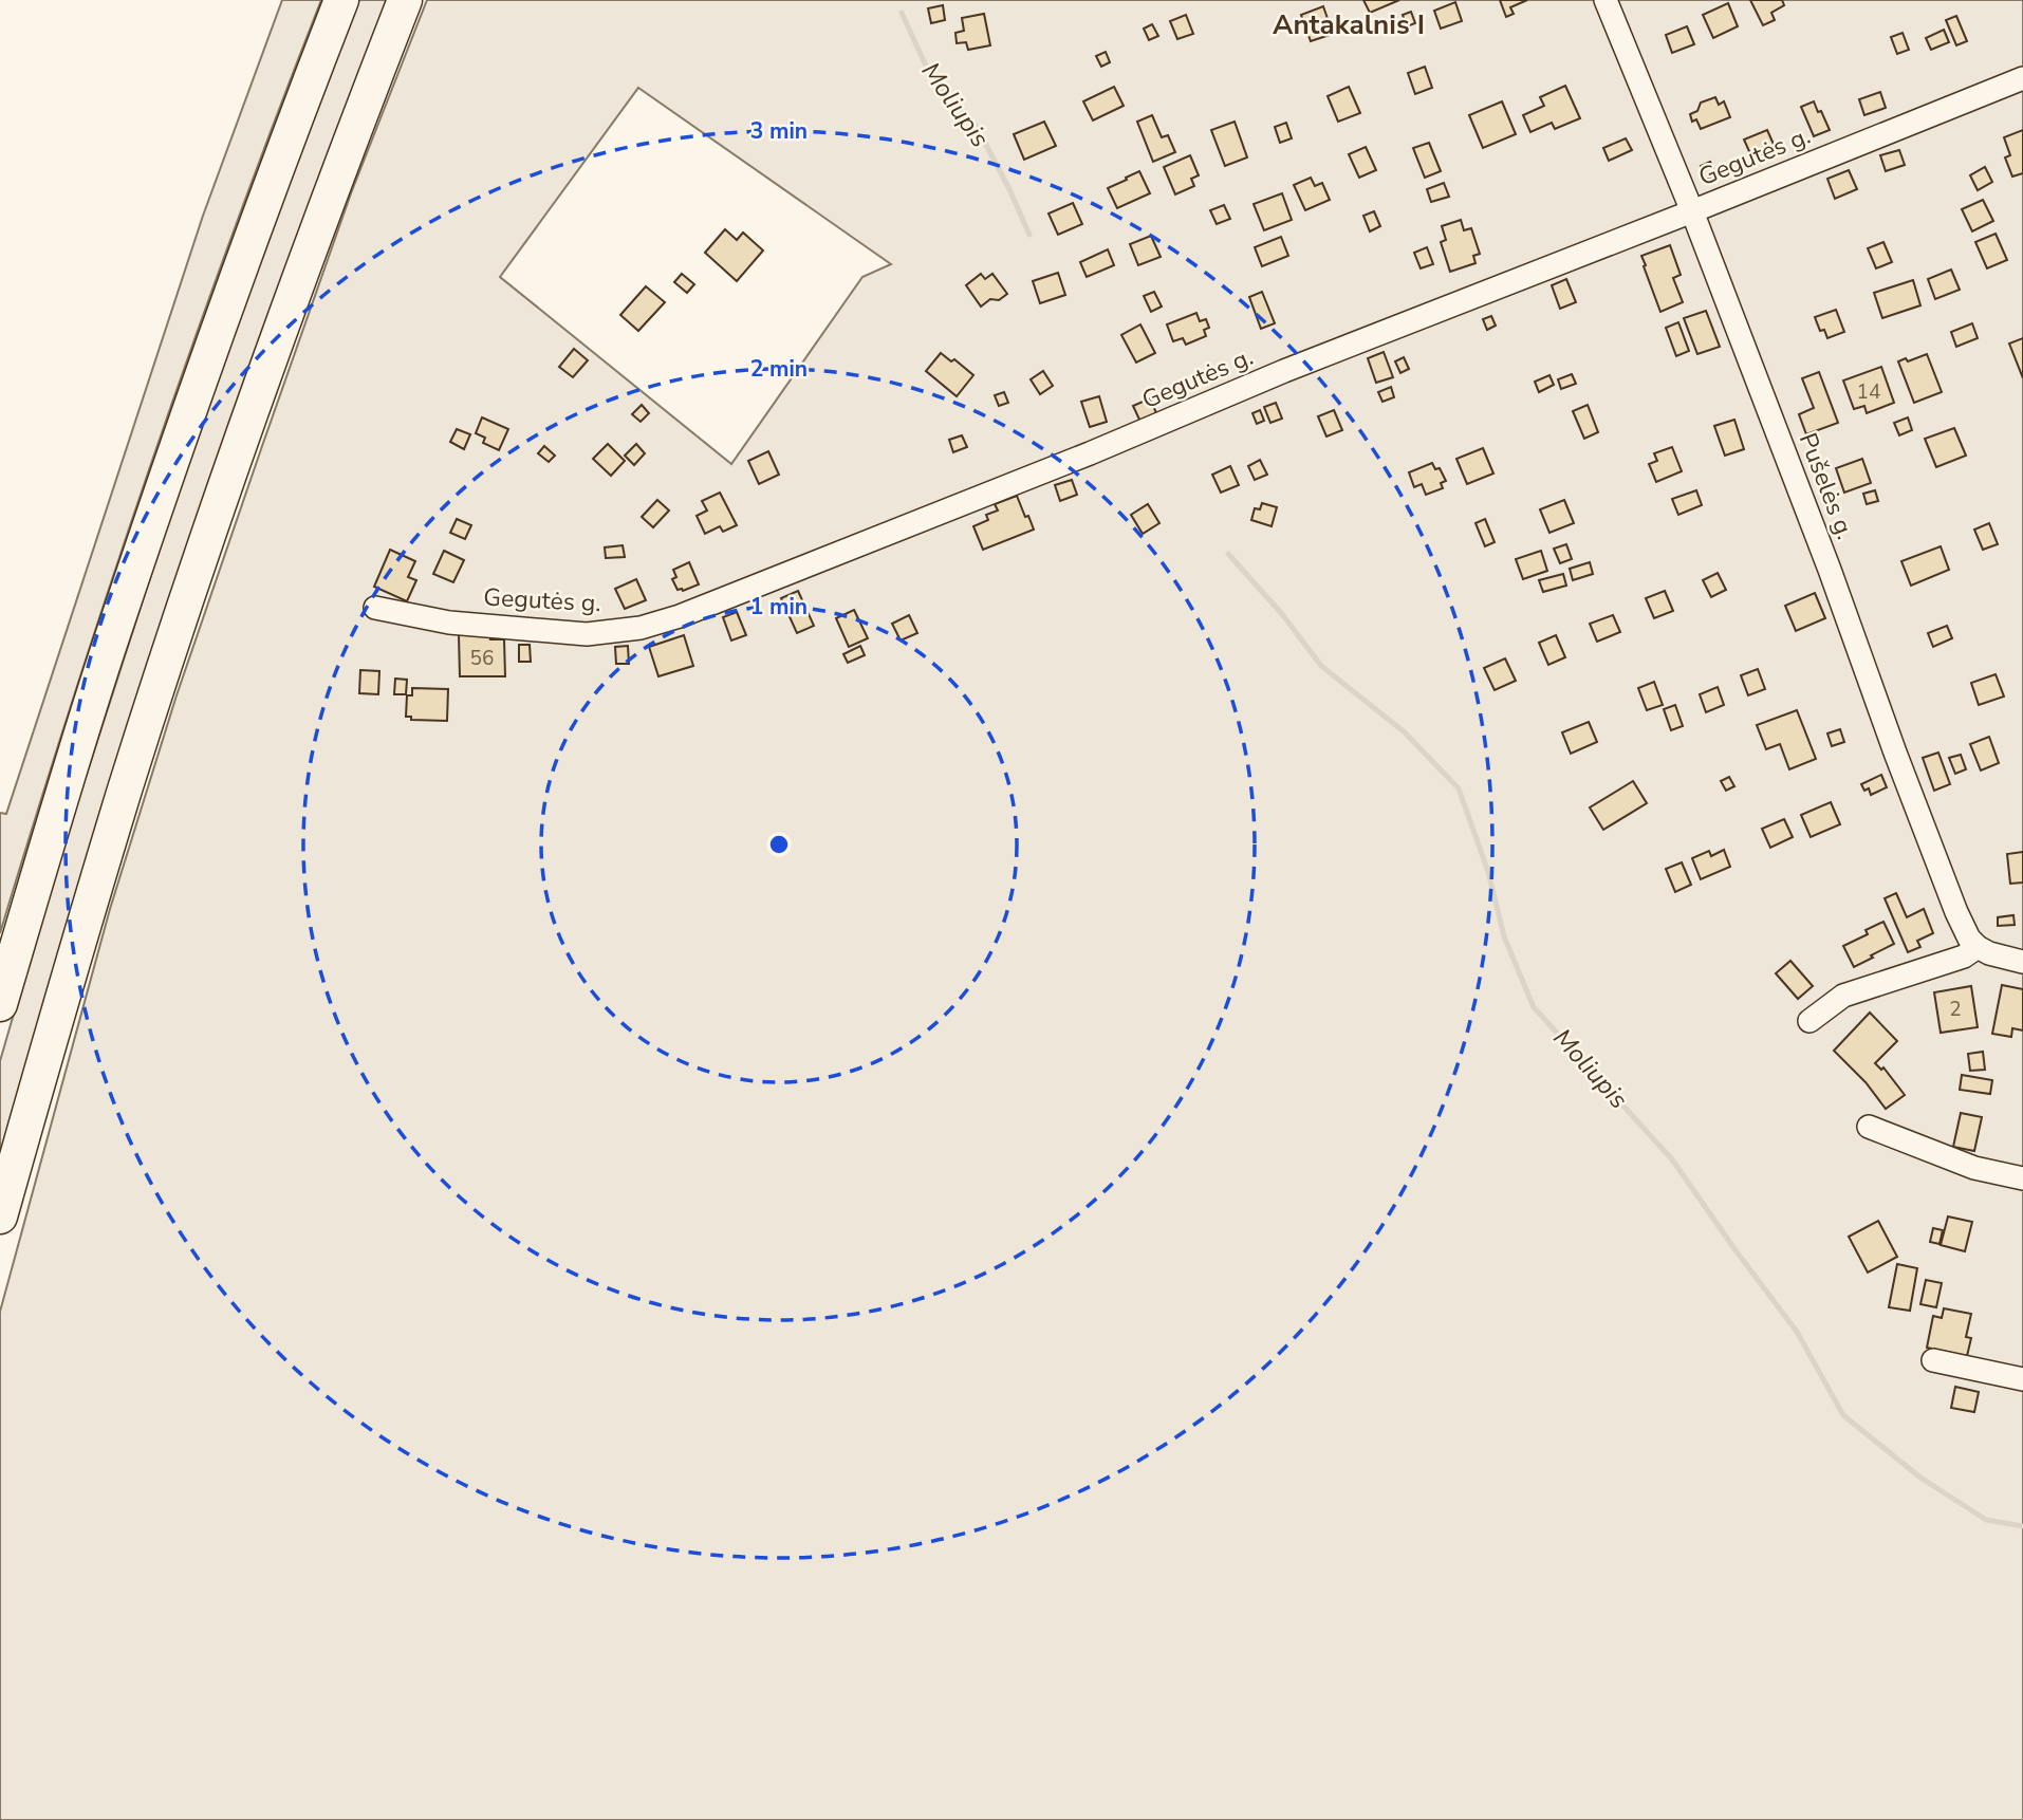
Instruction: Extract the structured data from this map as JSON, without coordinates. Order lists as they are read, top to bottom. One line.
{"streets":{"street":["Gegutės g.","Pušelės g."]},"crossings":[["Gegutės g.","Pušelės g."]],"districts":["Antakalnis I"],"water":["Moliupis"],"house_numbers":["14","56","2"],"rings":["3 min","2 min","1 min"]}
